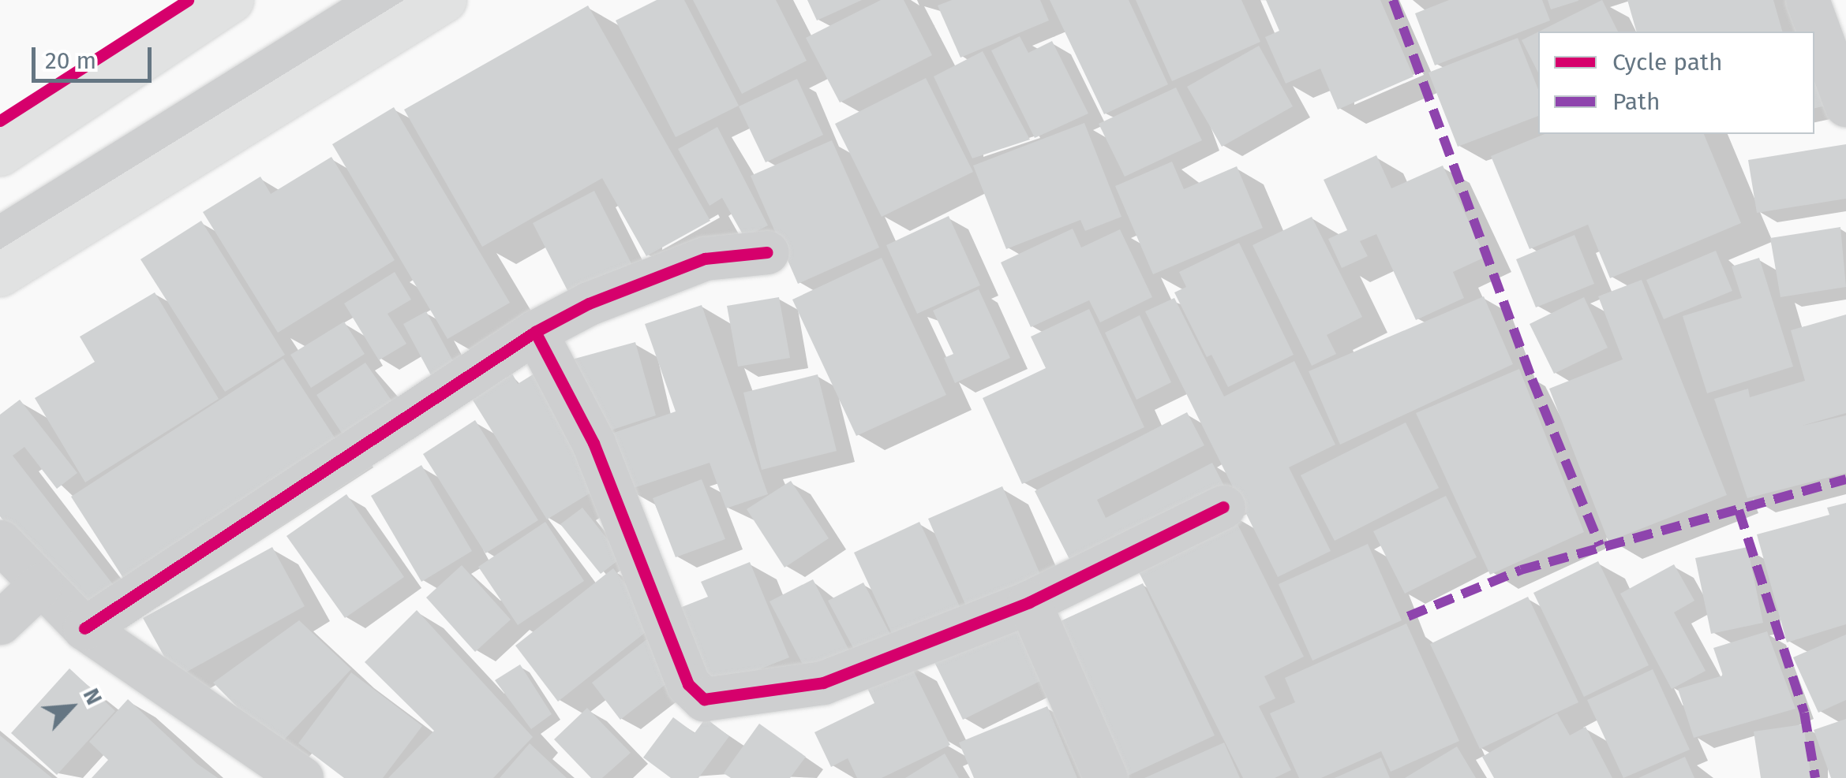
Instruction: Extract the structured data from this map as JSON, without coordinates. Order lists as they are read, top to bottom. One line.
{"legend":["Cycle path","Path"],"scale_bar":"20 m","north":"top right"}
